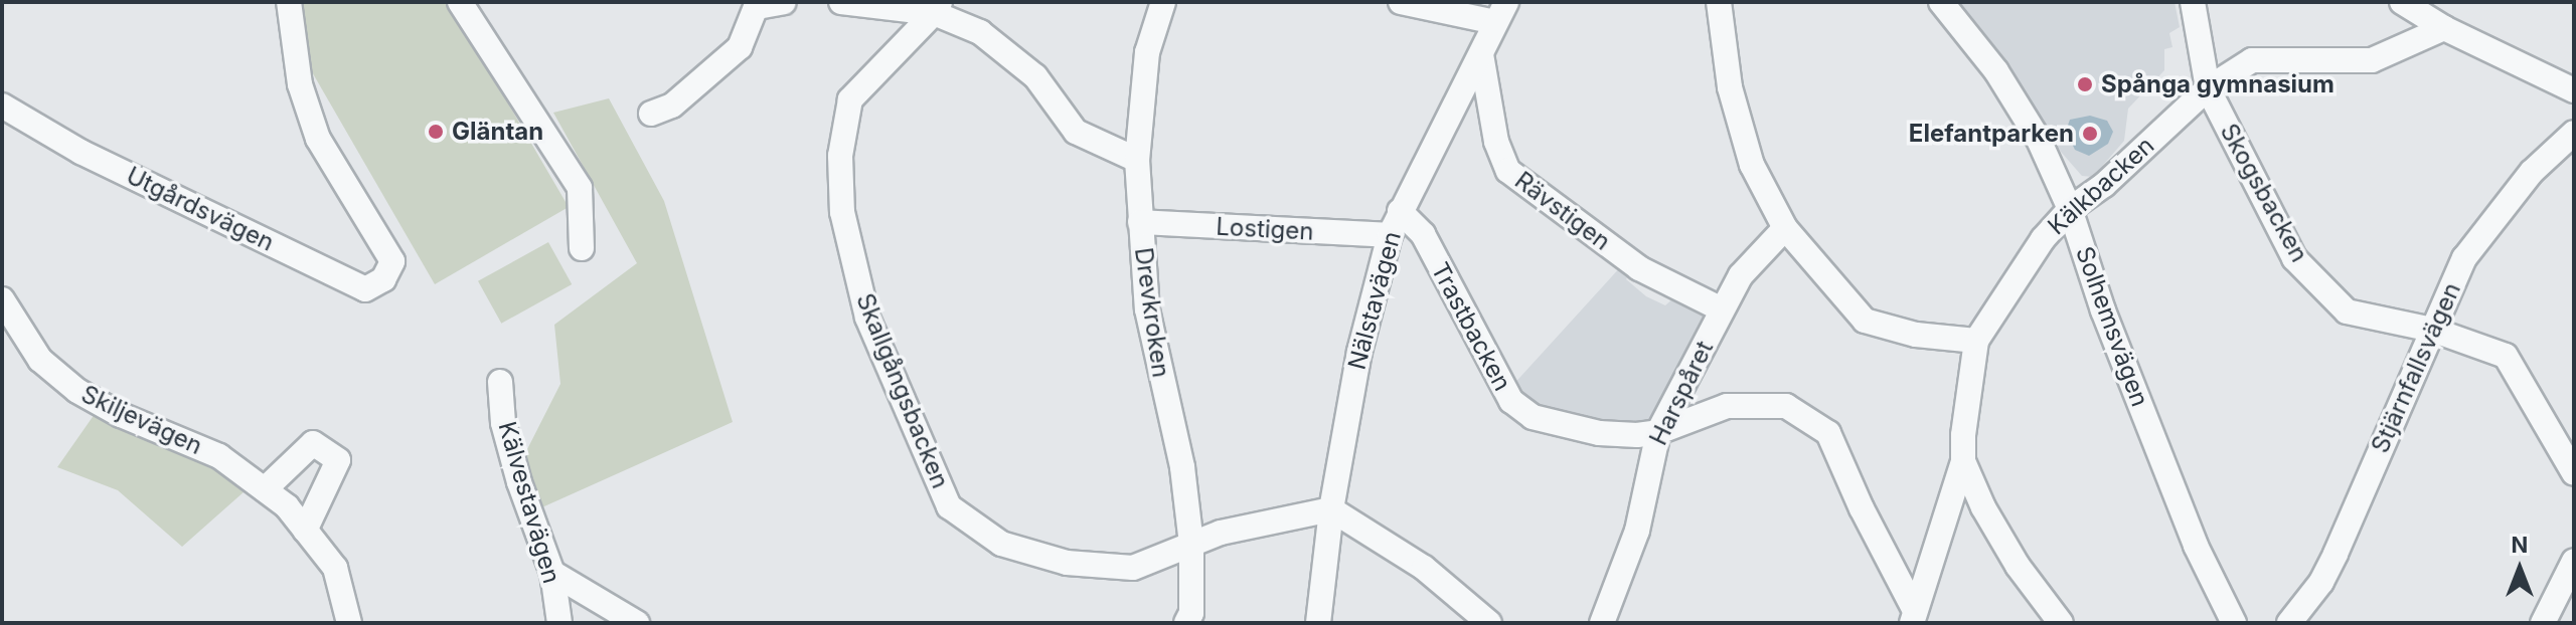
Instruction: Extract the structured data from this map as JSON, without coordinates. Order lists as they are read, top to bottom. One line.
{"streets":{"street":["Kälkbacken","Skogsbacken","Utgårdsvägen","Rävstigen","Lostigen","Nälstavägen","Drevkroken","Trastbacken","Solhemsvägen","Stjärnfallsvägen","Skallgångsbacken","Harspåret","Skiljevägen","Kälvestavägen"]},"crossings":[["Kälkbacken","Skogsbacken"],["Kälkbacken","Trastbacken"],["Kälkbacken","Solhemsvägen"],["Skogsbacken","Stjärnfallsvägen"],["Rävstigen","Nälstavägen"],["Rävstigen","Harspåret"],["Lostigen","Nälstavägen"],["Lostigen","Drevkroken"],["Nälstavägen","Trastbacken"],["Nälstavägen","Skallgångsbacken"],["Drevkroken","Skallgångsbacken"],["Trastbacken","Harspåret"]],"places":["Spånga gymnasium","Gläntan","Elefantparken"],"north":"top"}
